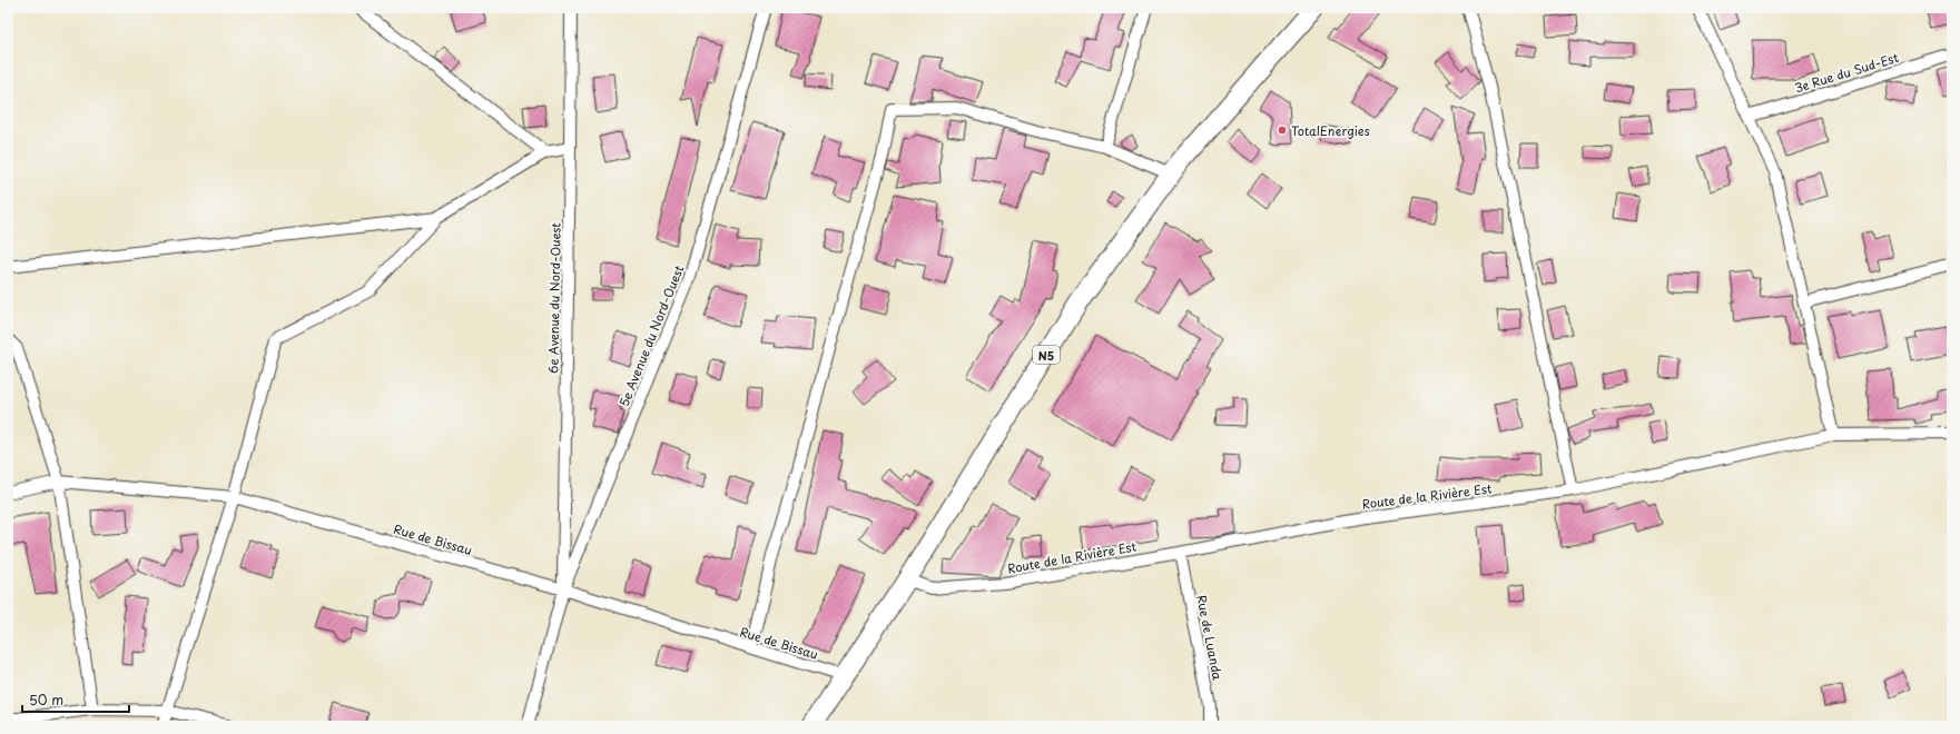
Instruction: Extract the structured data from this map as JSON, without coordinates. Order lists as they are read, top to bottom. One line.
{"streets":{"highway":["N5"],"street":["3e Rue du Sud-Est","6e Avenue du Nord-Ouest","5e Avenue du Nord-Ouest","Route de la Rivière Est","Rue de Bissau","Rue de Luanda"]},"crossings":[["6e Avenue du Nord-Ouest","5e Avenue du Nord-Ouest"],["6e Avenue du Nord-Ouest","Rue de Bissau"],["5e Avenue du Nord-Ouest","Rue de Bissau"],["N5","Route de la Rivière Est"],["N5","Rue de Bissau"],["Route de la Rivière Est","Rue de Luanda"]],"places":["TotalEnergies"],"scale_bar":"50 m"}
